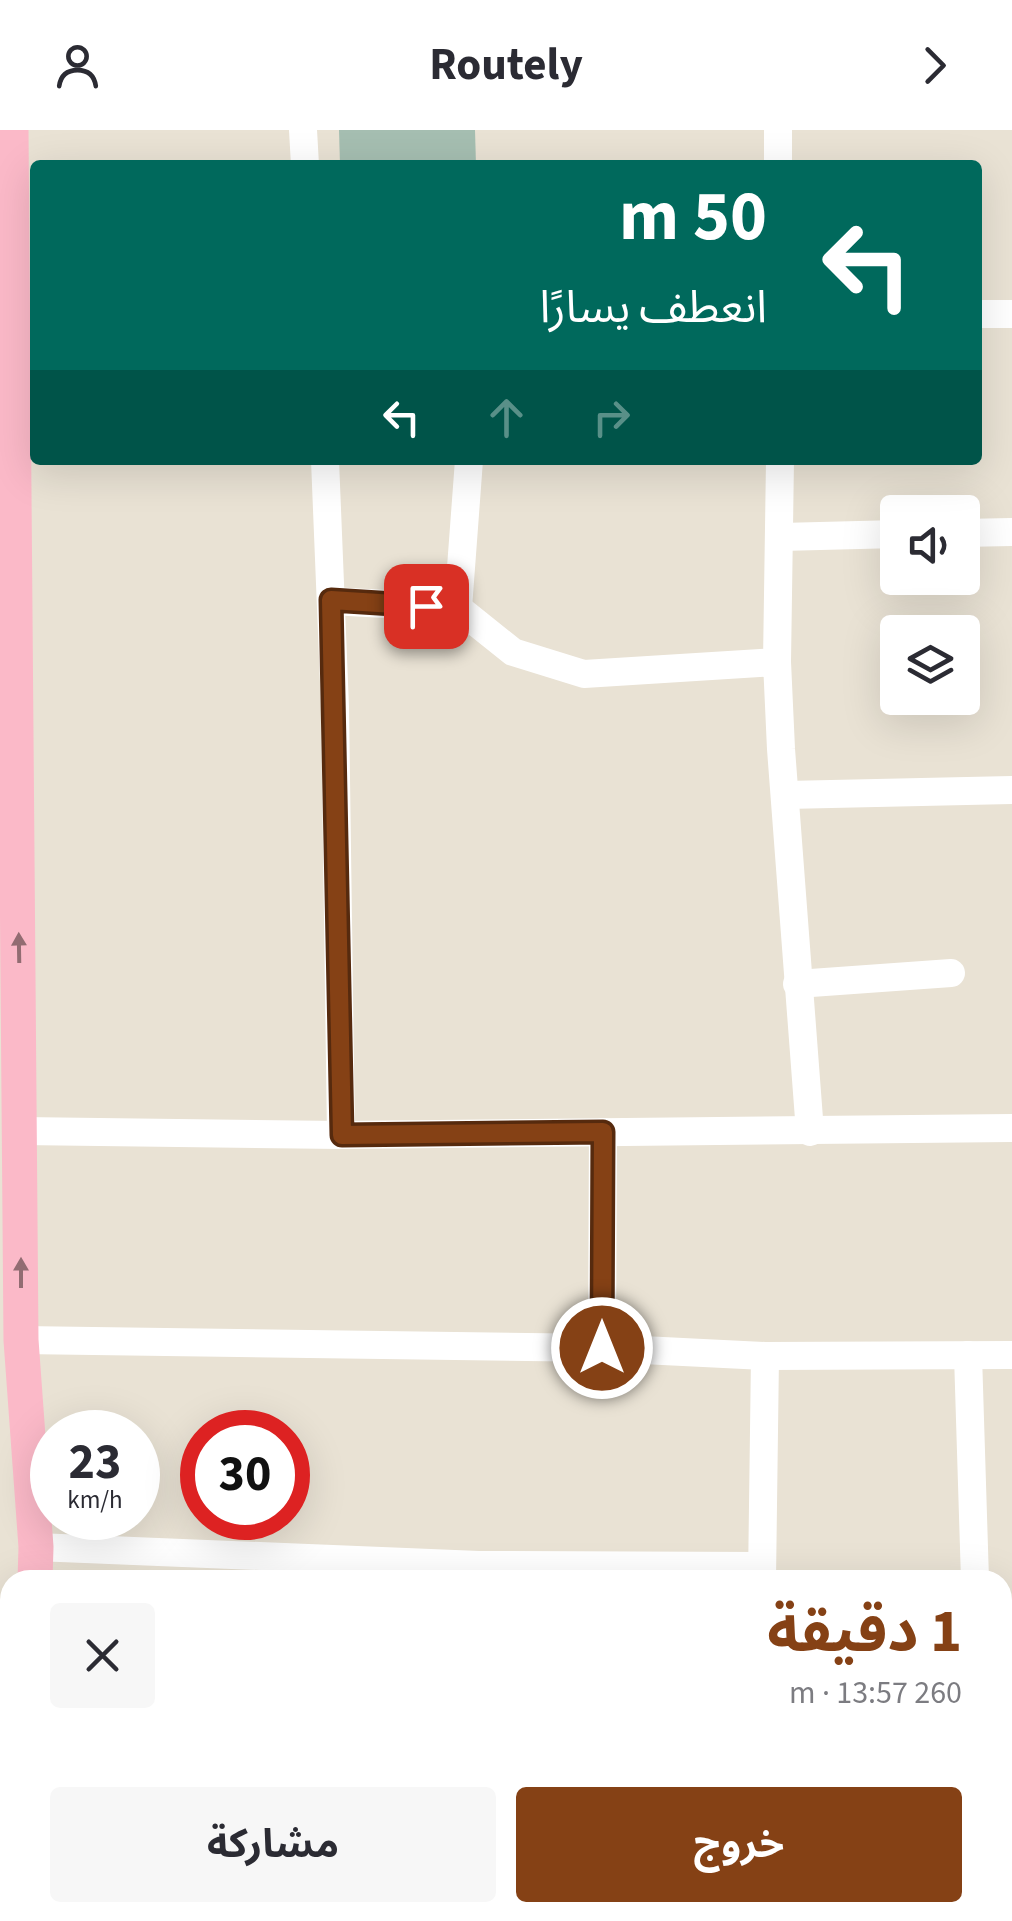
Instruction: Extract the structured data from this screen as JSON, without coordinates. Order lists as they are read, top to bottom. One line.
{"page":{"header":"Routely","turn":["50 m","انعطف يسارًا"],"speed":"23 km/h","limit":"30","heading":["1 دقيقة","260 m · 13:57"],"buttons":["خروج","مشاركة"]}}
